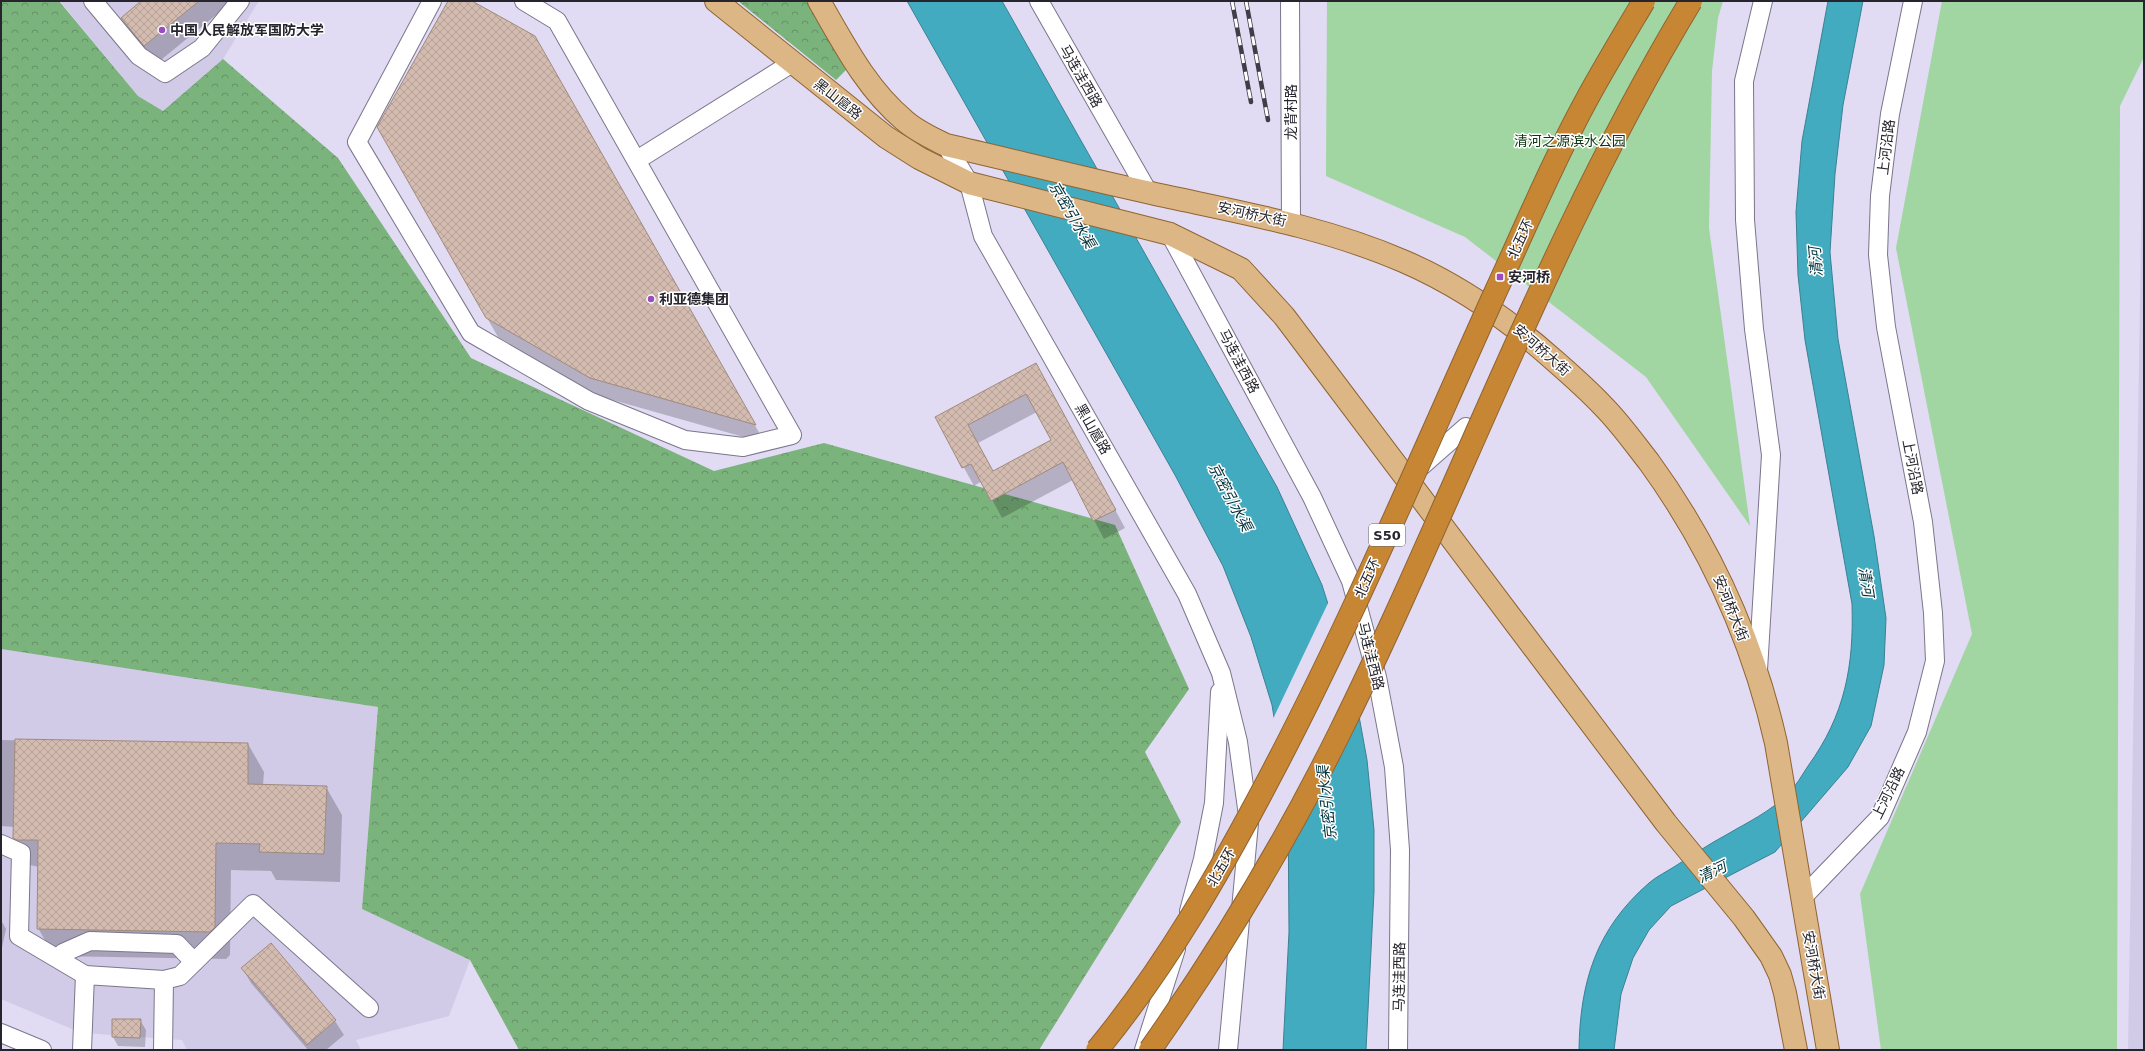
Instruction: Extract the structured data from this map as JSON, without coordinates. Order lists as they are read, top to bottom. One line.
{"streets":{"highway":["北五环","S50"],"main road":["黑山扈路","安河桥大街"],"street":["马连洼西路","龙背村路","上河沿路"]},"crossings":[["马连洼西路","黑山扈路"],["马连洼西路","安河桥大街"],["黑山扈路","安河桥大街"],["龙背村路","安河桥大街"],["上河沿路","安河桥大街"]],"water":["京密引水渠","清河"],"parks":["清河之源滨水公园"],"places":{"other":["中国人民解放军国防大学","利亚德集团"],"transit":["安河桥"]}}
